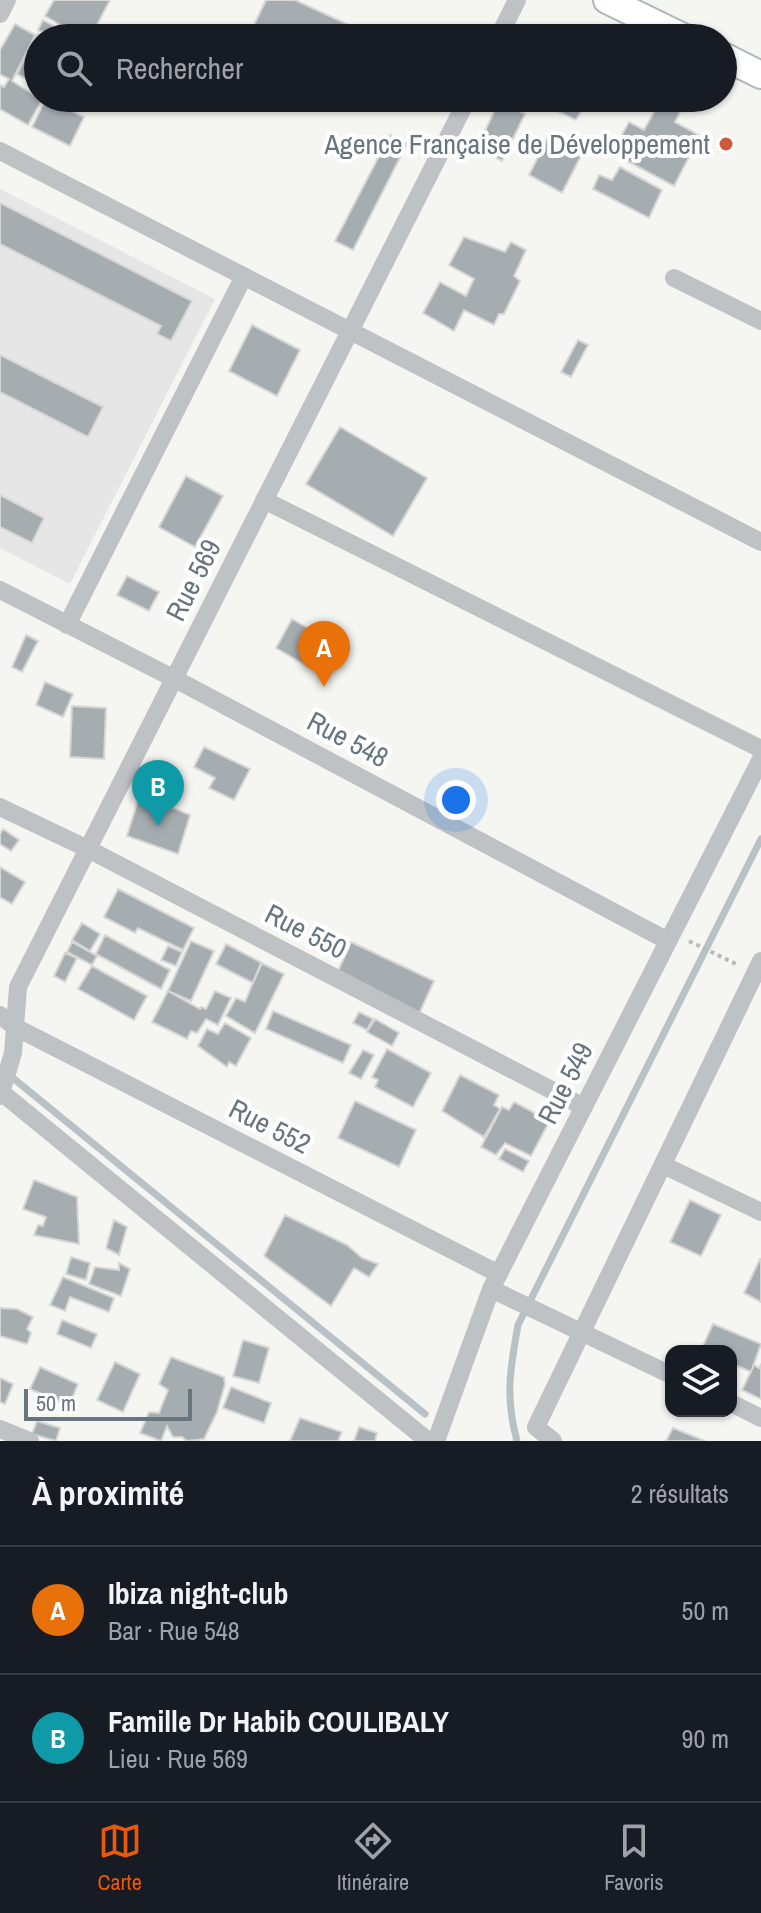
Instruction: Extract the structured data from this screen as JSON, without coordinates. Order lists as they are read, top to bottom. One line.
{"streets":{"street":["Rue 569","Rue 548","Rue 550","Rue 549","Rue 552"]},"crossings":[["Rue 569","Rue 548"],["Rue 569","Rue 550"],["Rue 569","Rue 552"],["Rue 548","Rue 549"],["Rue 550","Rue 549"],["Rue 549","Rue 552"]],"places":["Agence Française de Développement"],"scale_bar":"50 m","page":{"search":"Rechercher","pins":["A","B"],"scale":"50 m","heading":["À proximité","2 résultats"],"list":[{"mark":"A","name":"Ibiza night-club","note":"Bar · Rue 548","value":"50 m"},{"mark":"B","name":"Famille Dr Habib COULIBALY","note":"Lieu · Rue 569","value":"90 m"}],"nav":["Carte","Itinéraire","Favoris"]}}
